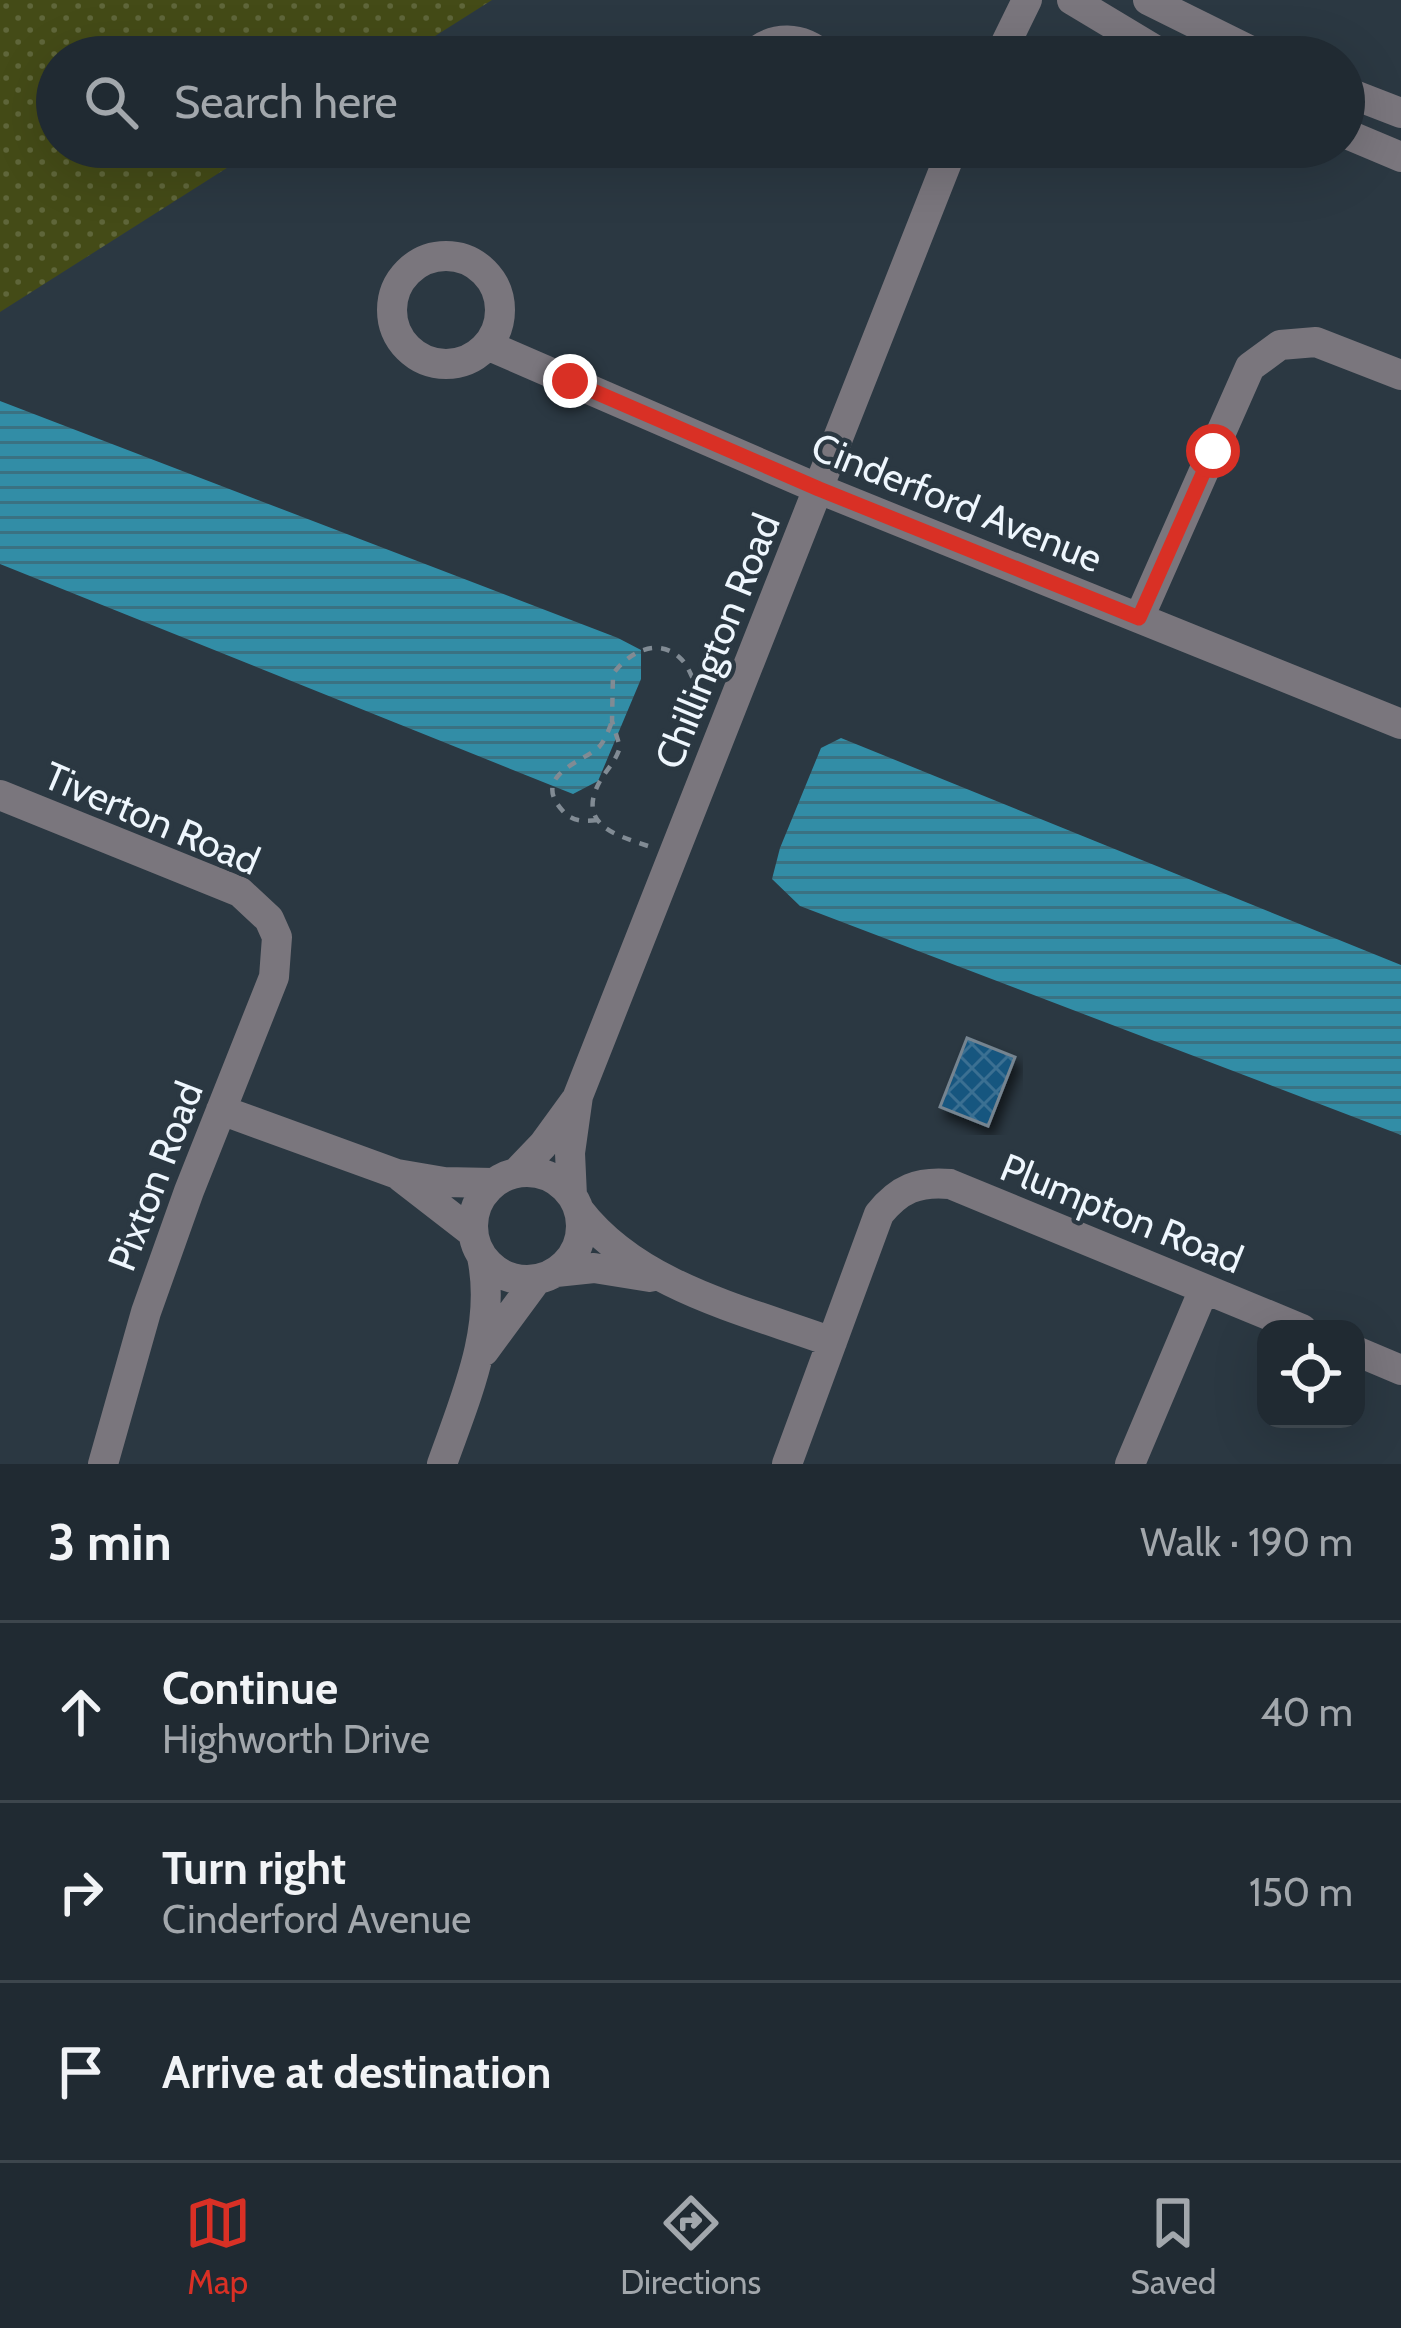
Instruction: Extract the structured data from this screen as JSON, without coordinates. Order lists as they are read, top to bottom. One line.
{"streets":{"street":["Cinderford Avenue","Chillington Road","Tiverton Road","Pixton Road","Plumpton Road"]},"crossings":[["Cinderford Avenue","Chillington Road"],["Tiverton Road","Pixton Road"]],"page":{"search":"Search here","heading":["3 min","Walk · 190 m"],"list":[["Continue","Highworth Drive","40 m"],["Turn right","Cinderford Avenue","150 m"],"Arrive at destination"],"nav":["Map","Directions","Saved"]}}
